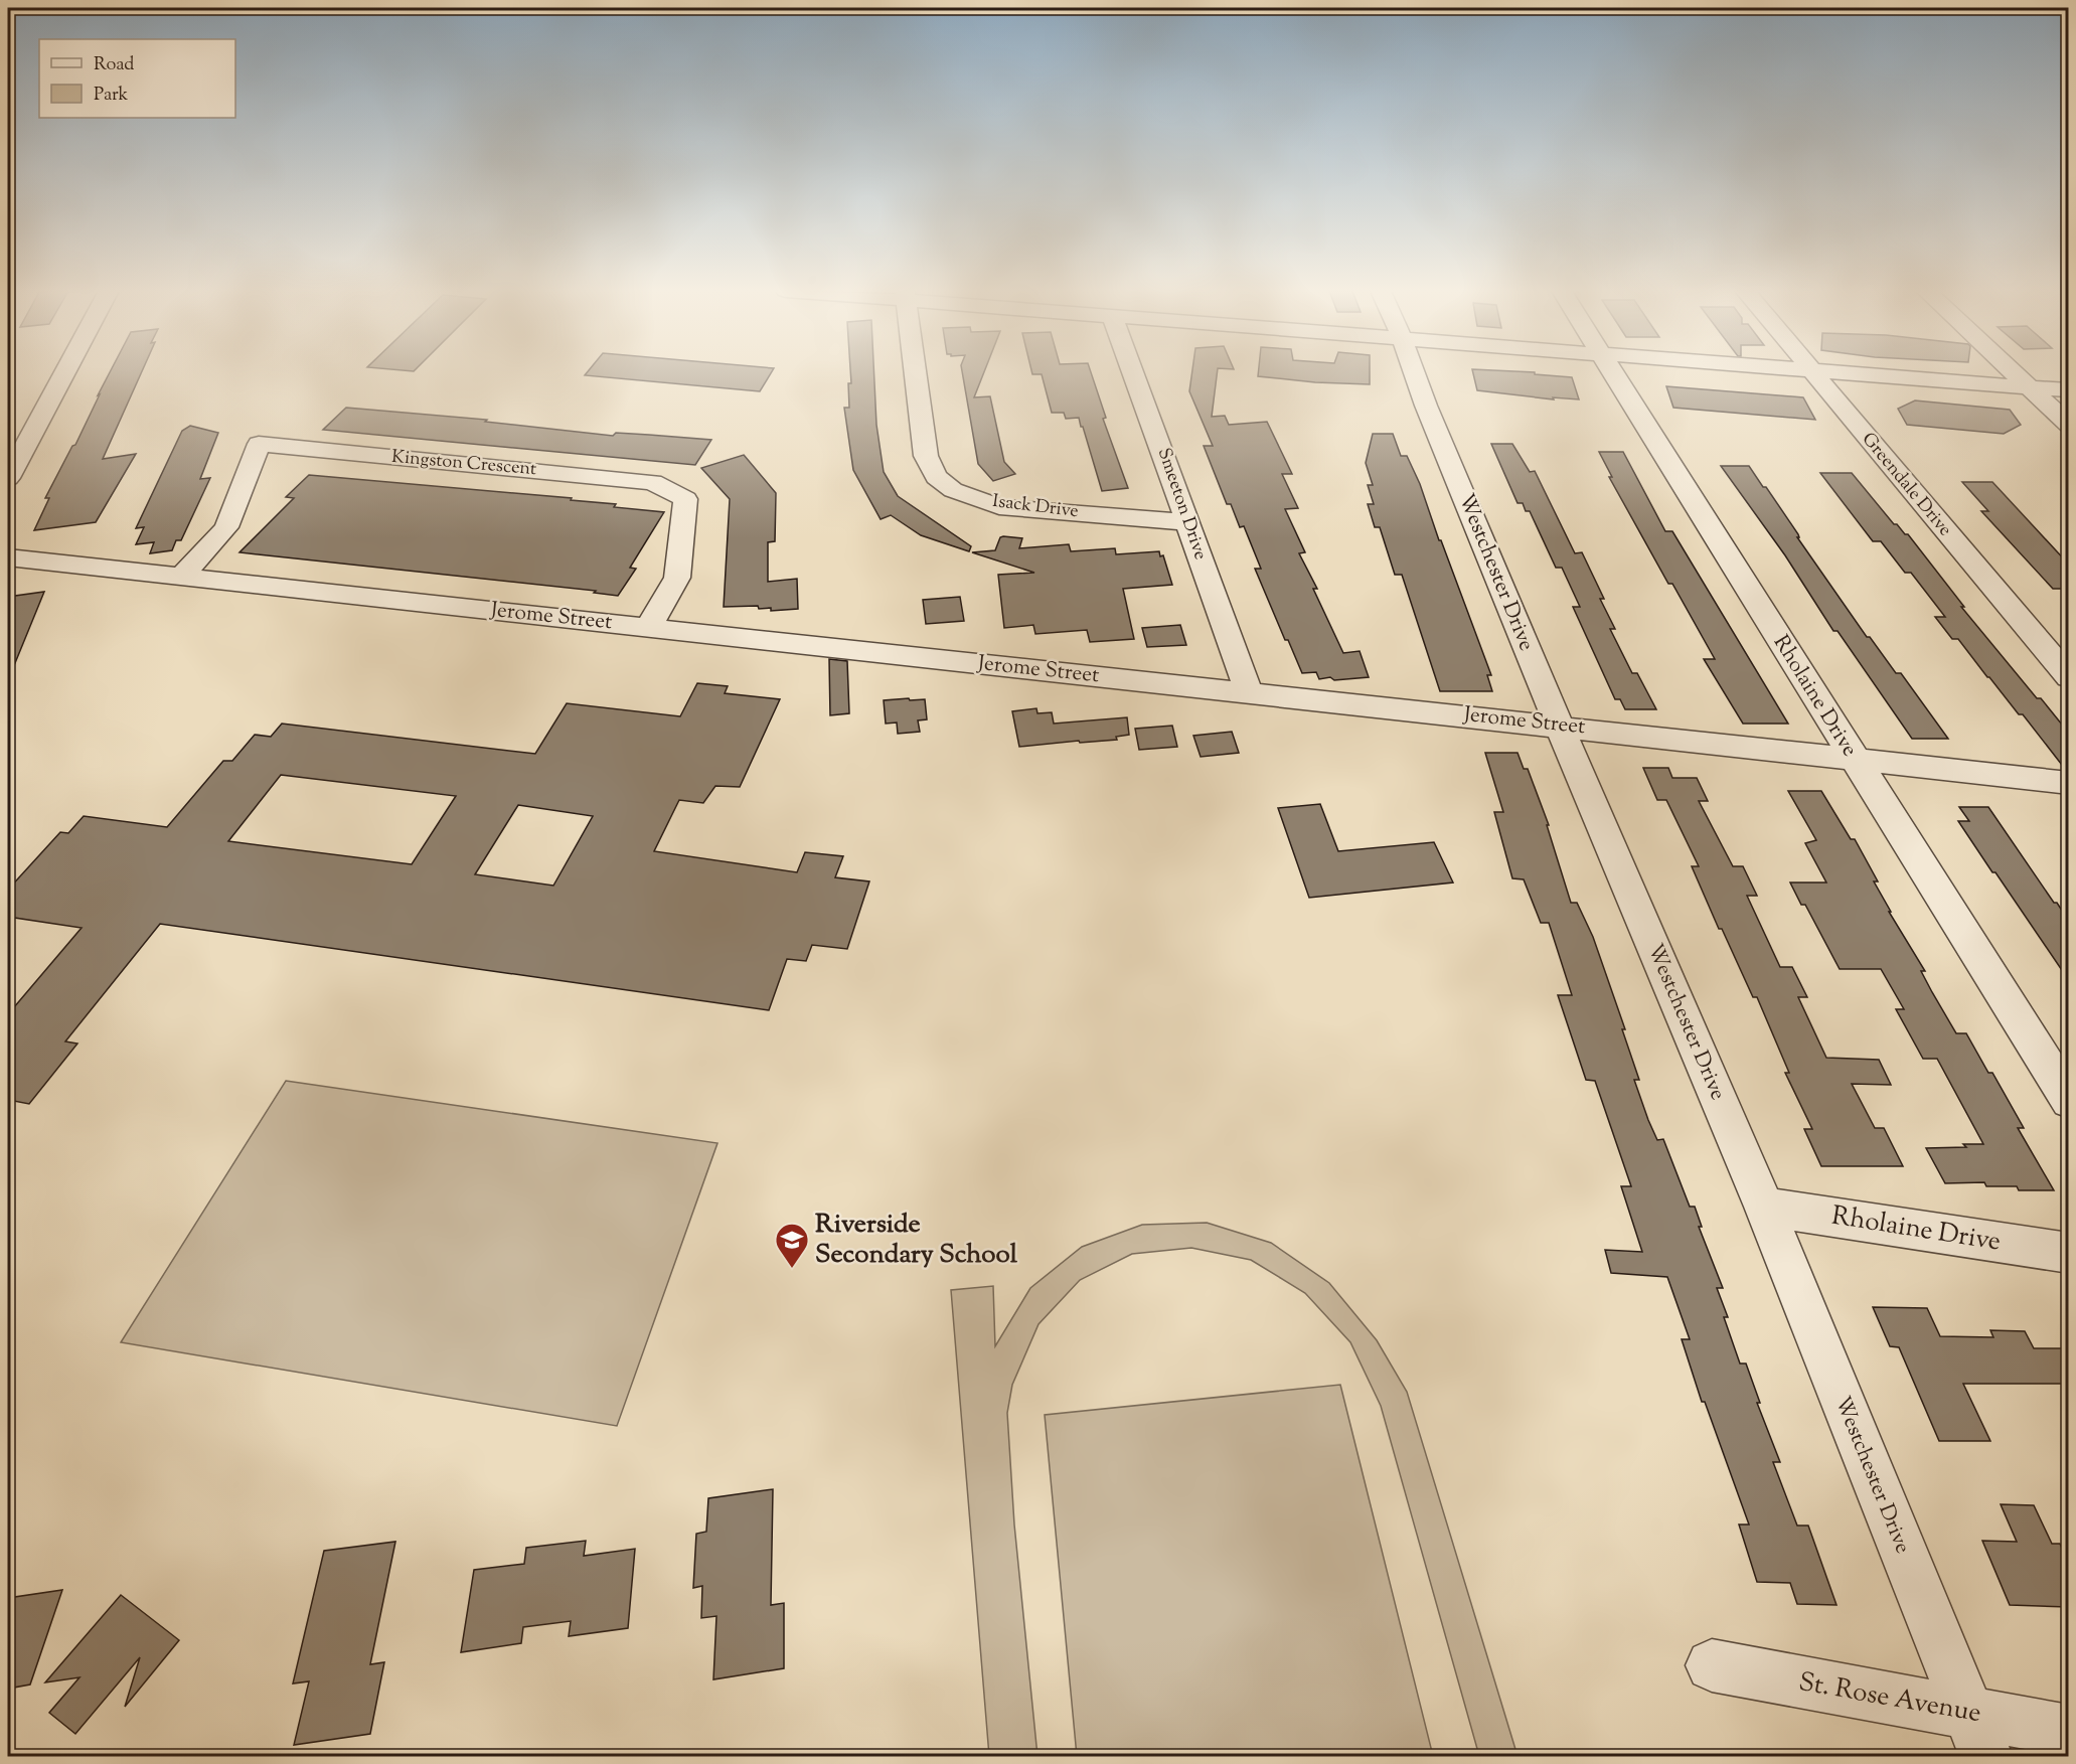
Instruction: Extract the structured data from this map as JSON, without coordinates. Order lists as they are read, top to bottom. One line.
{"streets":{"street":["Kingston Crescent","Greendale Drive","Smeeton Drive","Isack Drive","Westchester Drive","Jerome Street","Rholaine Drive","St. Rose Avenue"]},"crossings":[["Kingston Crescent","Jerome Street"],["Smeeton Drive","Isack Drive"],["Smeeton Drive","Jerome Street"],["Westchester Drive","Jerome Street"],["Westchester Drive","Rholaine Drive"],["Westchester Drive","St. Rose Avenue"],["Jerome Street","Rholaine Drive"]],"places":{"school or university":["Riverside Secondary School"]},"legend":["Road","Park"]}
